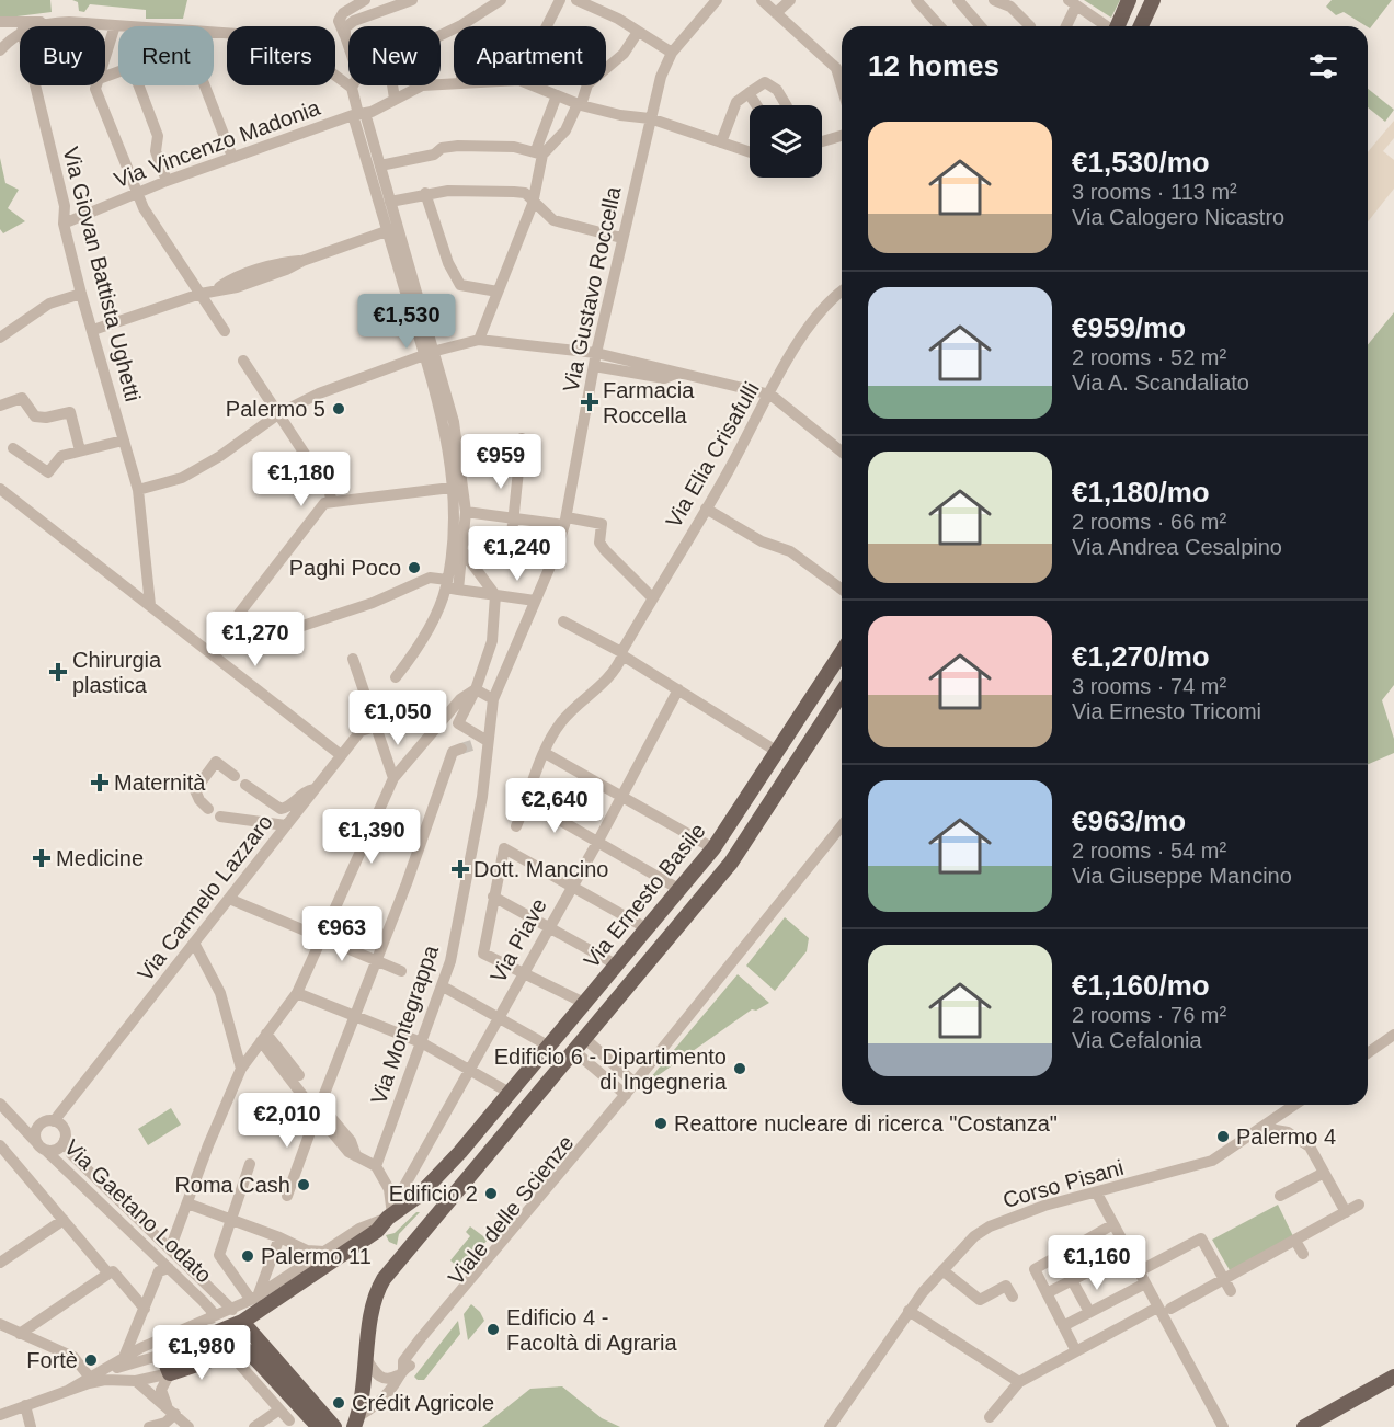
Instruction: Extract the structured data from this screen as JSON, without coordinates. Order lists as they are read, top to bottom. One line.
{"streets":{"main road":["Via Ernesto Basile"],"street":["Via Vincenzo Madonia","Via Giovan Battista Ughetti","Via Gustavo Roccella","Via Elia Crisafulli","Via Carmelo Lazzaro","Via Piave","Via Montegrappa","Corso Pisani","Viale delle Scienze","Via Gaetano Lodato"]},"crossings":[["Via Vincenzo Madonia","Via Giovan Battista Ughetti"],["Via Vincenzo Madonia","Via Gustavo Roccella"],["Via Gustavo Roccella","Via Montegrappa"],["Via Ernesto Basile","Via Piave"],["Via Ernesto Basile","Viale delle Scienze"],["Via Carmelo Lazzaro","Via Gaetano Lodato"]],"places":{"health":["Farmacia Roccella","Chirurgia plastica","Maternità","Medicine","Dott. Mancino"],"other":["Palermo 5","Paghi Poco","Edificio 6 - Dipartimento di Ingegneria","Reattore nucleare di ricerca \"Costanza\"","Palermo 4","Roma Cash","Edificio 2","Palermo 11","Edificio 4 - Facoltà di Agraria","Fortè","Crédit Agricole"]},"page":{"chip":["Buy","Rent","Filters","New","Apartment"],"heading":"12 homes","list":[{"name":"€1,530/mo","note":"3 rooms · 113 m² · Via Calogero Nicastro"},{"name":"€959/mo","note":"2 rooms · 52 m² · Via A. Scandaliato"},{"name":"€1,180/mo","note":"2 rooms · 66 m² · Via Andrea Cesalpino"},{"name":"€1,270/mo","note":"3 rooms · 74 m² · Via Ernesto Tricomi"},{"name":"€963/mo","note":"2 rooms · 54 m² · Via Giuseppe Mancino"},{"name":"€1,160/mo","note":"2 rooms · 76 m² · Via Cefalonia"}],"price":["€1,530","€959","€1,180","€1,240","€1,270","€1,050","€2,640","€1,390","€963","€2,010","€1,160","€1,980"]}}
